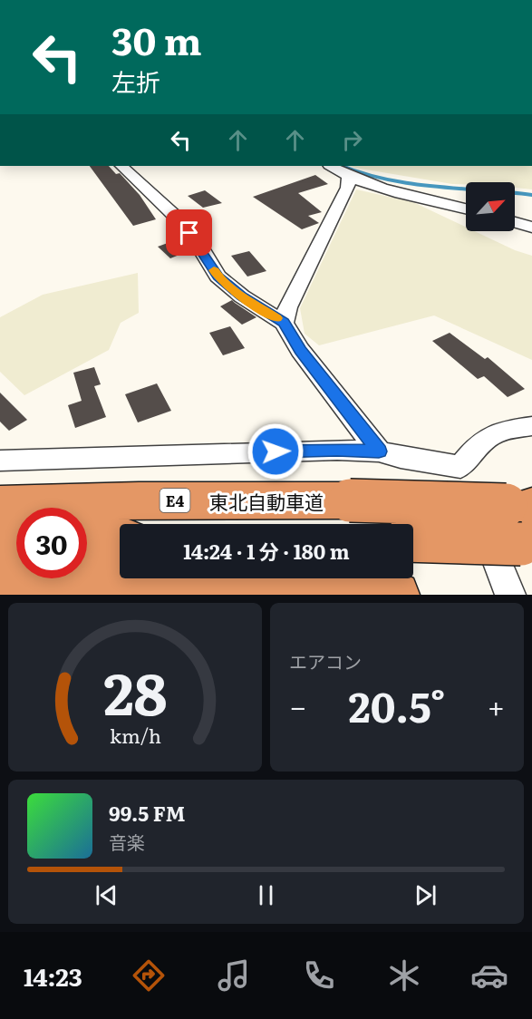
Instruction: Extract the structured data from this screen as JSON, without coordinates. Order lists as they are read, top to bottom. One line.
{"streets":{"highway":["E4","東北自動車道"]},"north":"top right","page":{"turn":["30 m","左折"],"limit":"30","trip":"14:24 · 1 分 · 180 m","tile":"エアコン","heat":["−","20.5°","+"],"song":["99.5 FM","音楽"],"tabs":"14:23","gauge":["28","km/h"]}}
